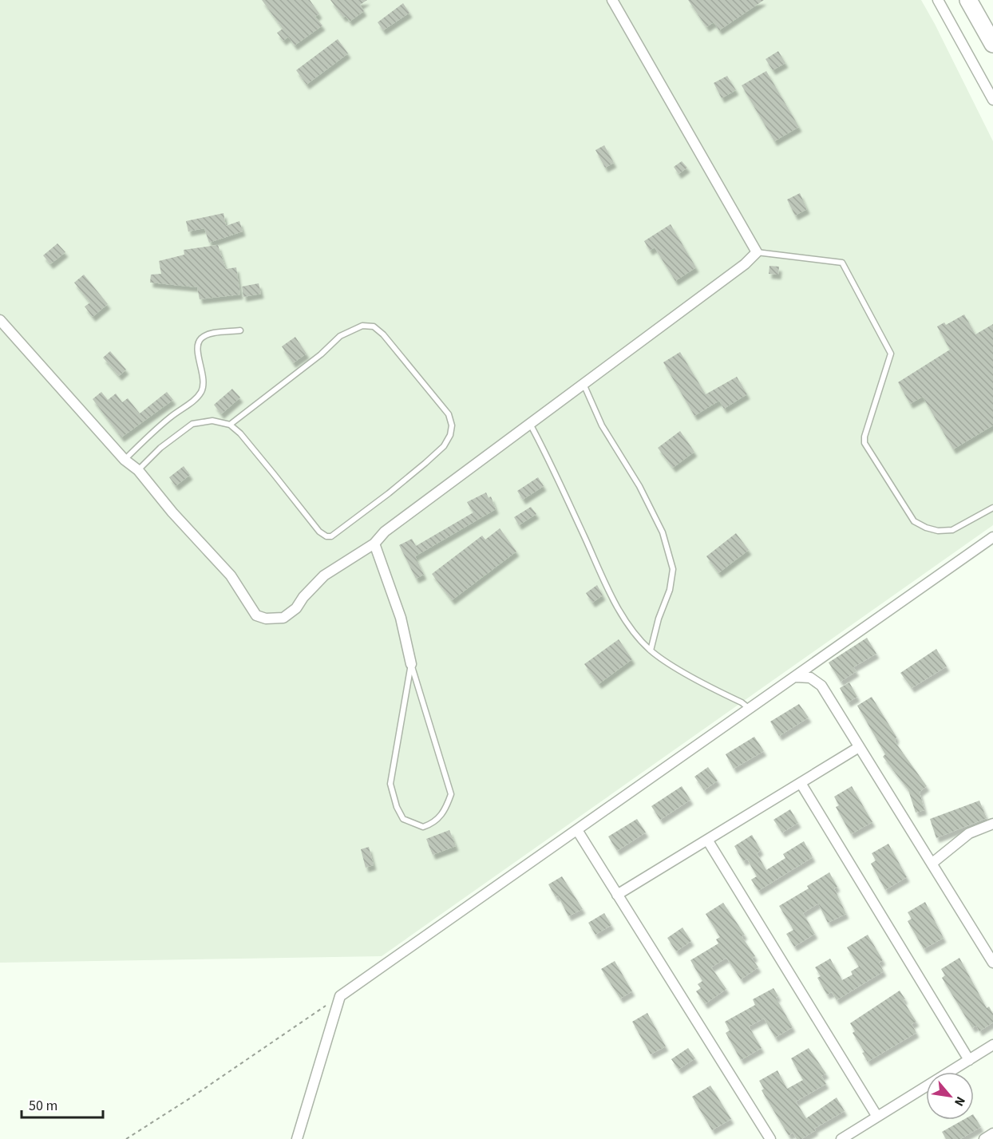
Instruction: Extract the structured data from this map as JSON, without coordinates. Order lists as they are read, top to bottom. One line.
{"scale_bar":"50 m","north":"bottom right"}
